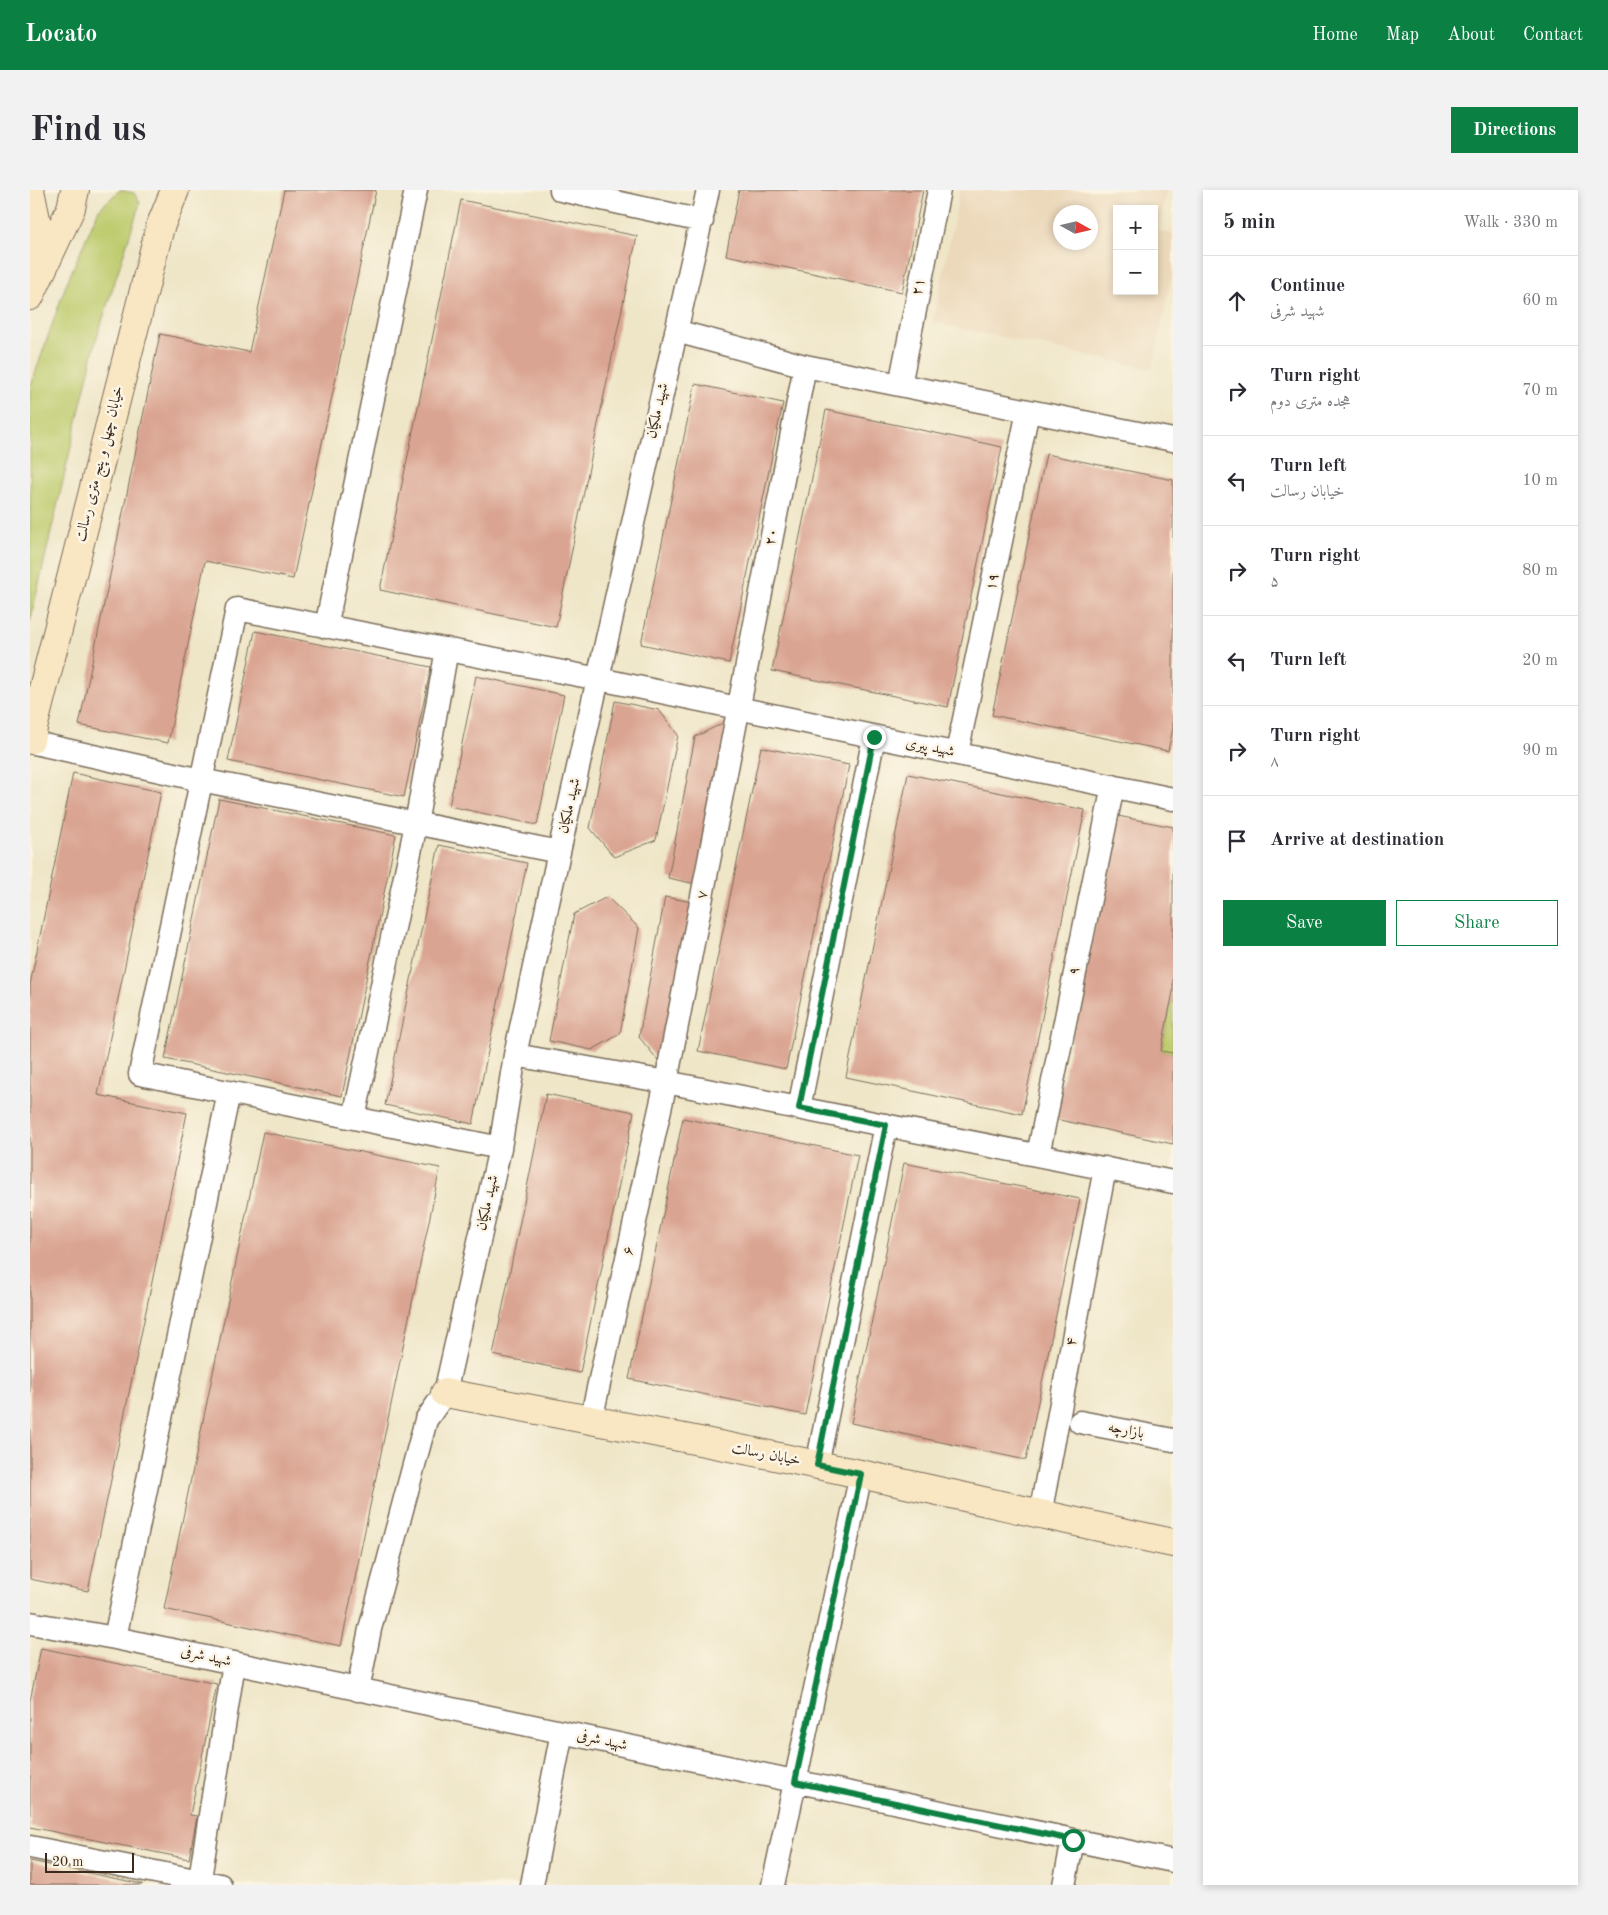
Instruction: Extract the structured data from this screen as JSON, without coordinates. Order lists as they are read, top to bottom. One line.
{"streets":{"main road":["خیابان چهل و پنج متری رسالت","خیابان رسالت"],"street":["۲۱","شهید ملکیان","۲۰","۱۹","شهید پیری","۷","۹","۶","۴","بازارچه","شهید شرفی"]},"crossings":[["شهید ملکیان","شهید پیری"],["شهید ملکیان","خیابان رسالت"],["۲۰","شهید پیری"],["۲۰","۷"],["۱۹","شهید پیری"],["شهید پیری","۷"],["شهید پیری","۹"],["۷","۶"],["۶","خیابان رسالت"],["۴","خیابان رسالت"]],"scale_bar":"20 m","north":"right","page":{"header":"Locato","nav":["Home","Map","About","Contact"],"buttons":["Directions",["Save","Share"]],"title":"Find us","heading":["5 min","Walk · 330 m"],"map_buttons":["+","−"],"list":[["Continue","شهید شرفی","60 m"],["Turn right","هجده متری دوم","70 m"],["Turn left","خیابان رسالت","10 m"],["Turn right","۵","80 m"],["Turn left","20 m"],["Turn right","۸","90 m"],"Arrive at destination"],"scale":"20 m"}}
